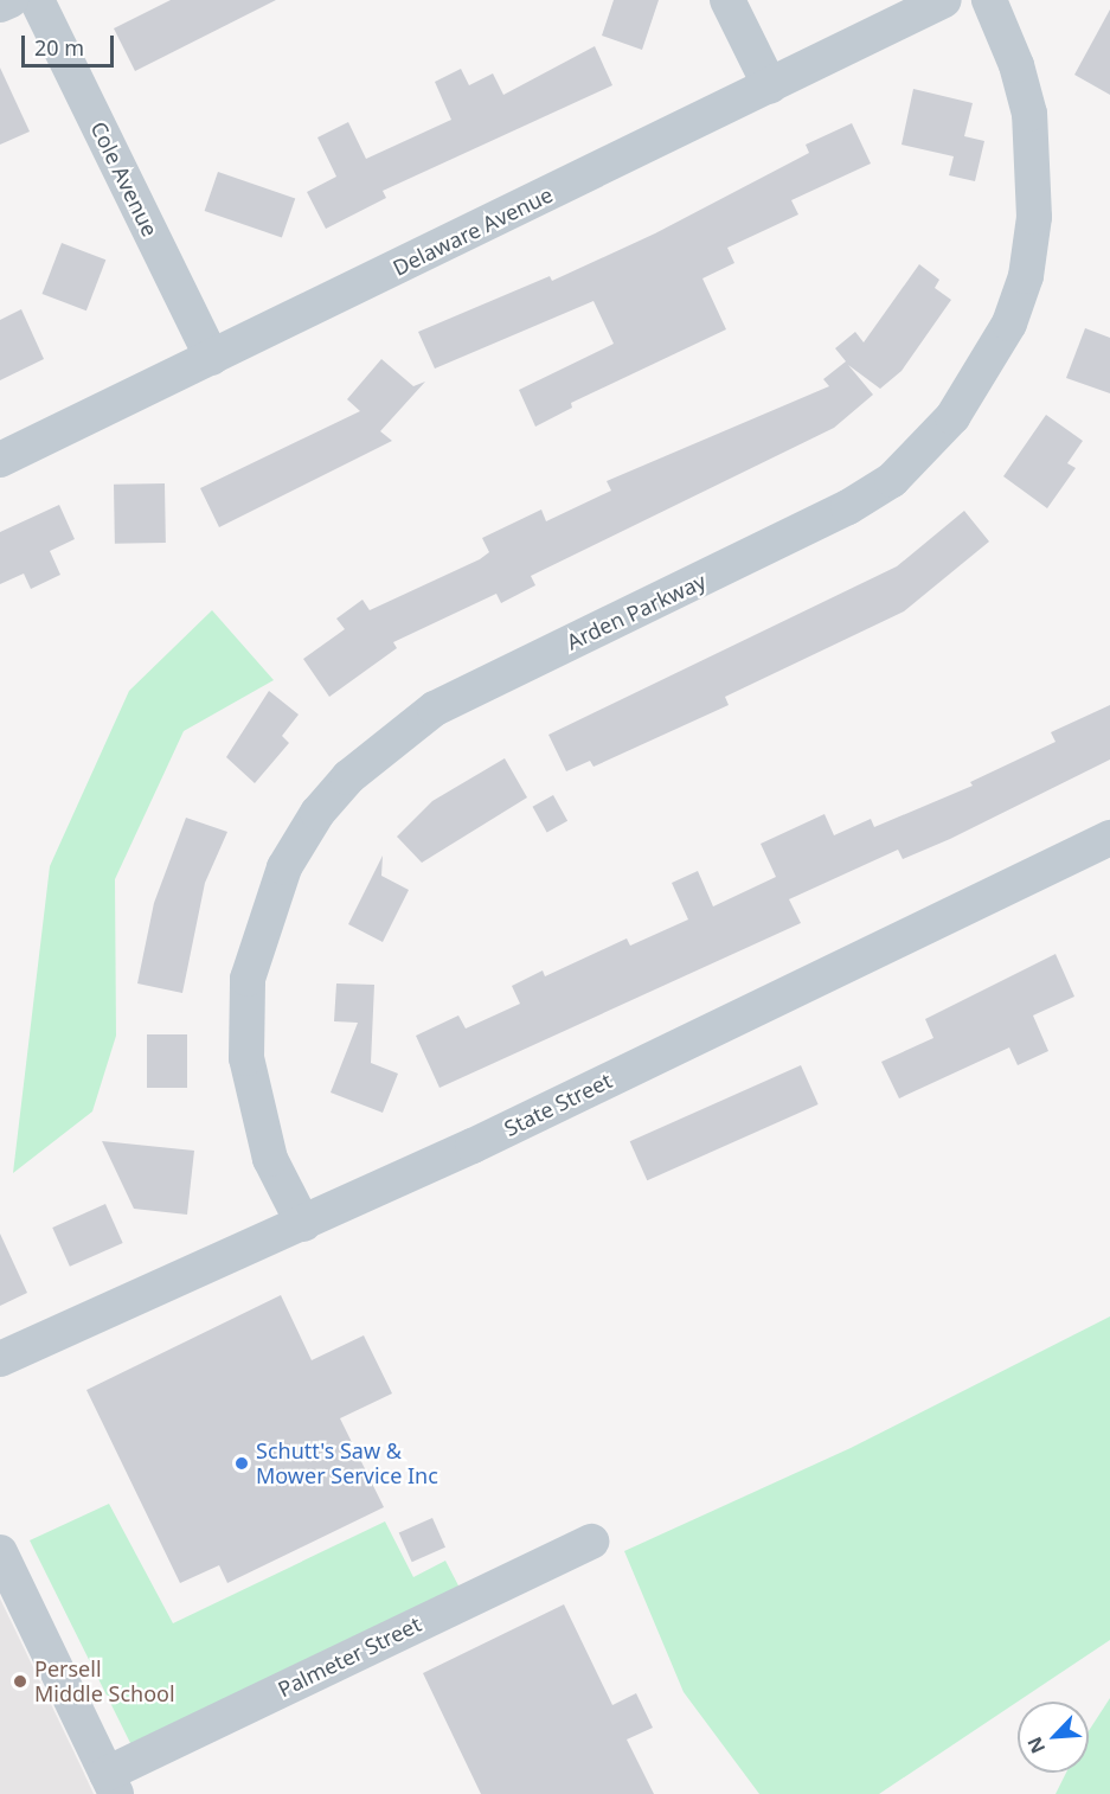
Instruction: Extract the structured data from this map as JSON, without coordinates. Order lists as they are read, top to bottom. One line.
{"streets":{"street":["Cole Avenue","Delaware Avenue","Arden Parkway","State Street","Palmeter Street"]},"crossings":[["Cole Avenue","Delaware Avenue"],["Arden Parkway","State Street"]],"places":["Schutt's Saw & Mower Service Inc","Persell Middle School"],"scale_bar":"20 m","north":"bottom left"}
